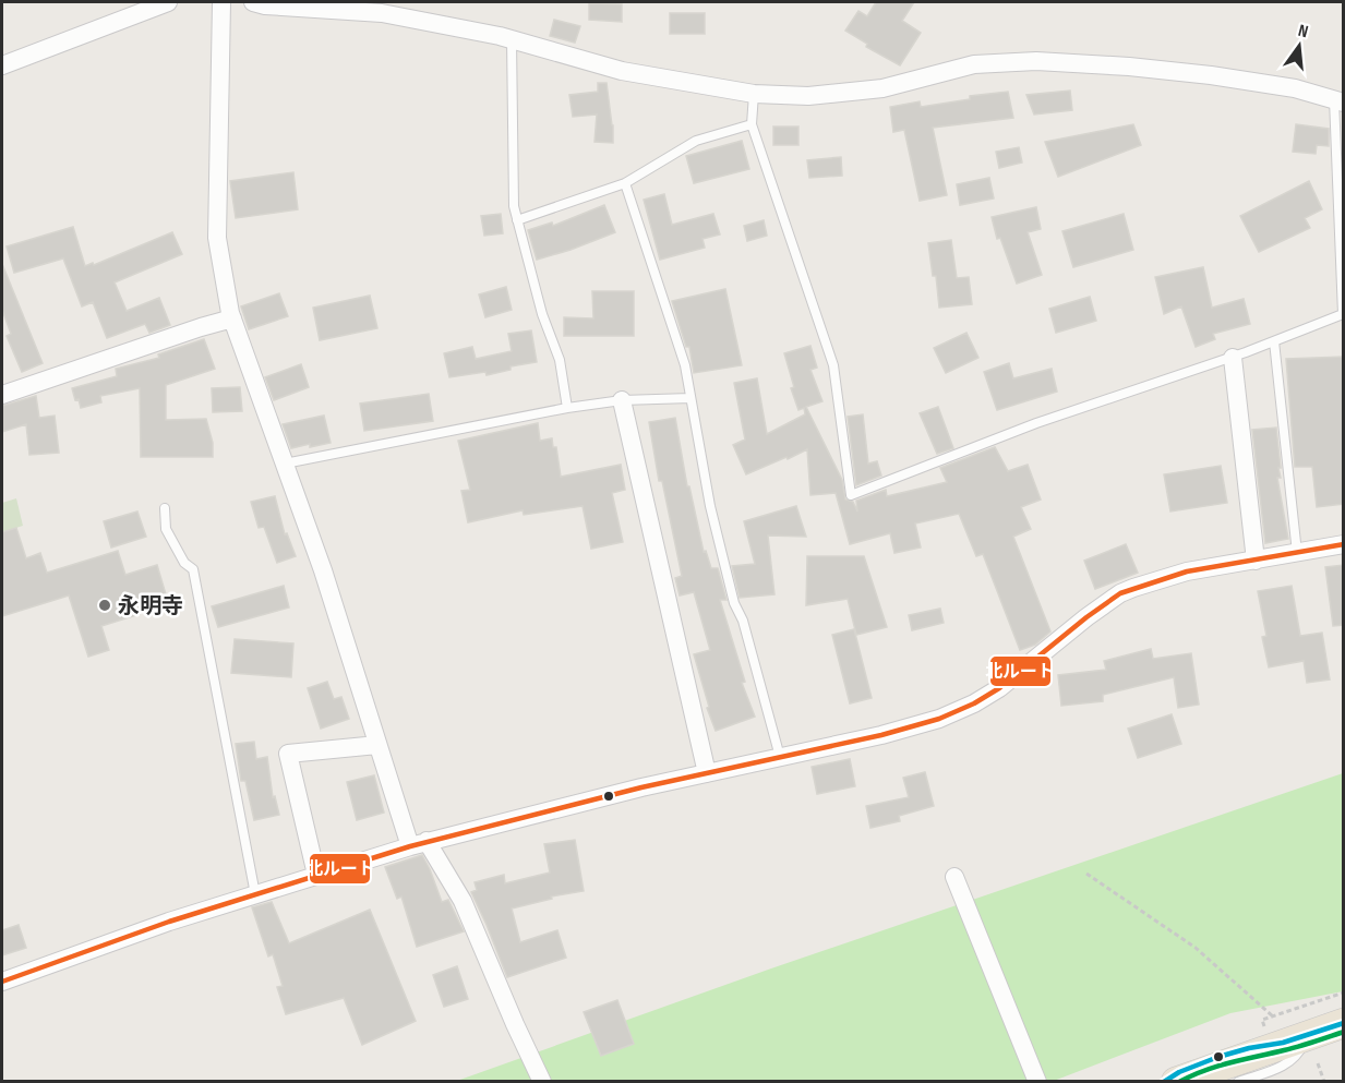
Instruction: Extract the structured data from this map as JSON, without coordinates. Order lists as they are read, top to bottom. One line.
{"places":["永明寺"],"lines":["transit line 北ルート"],"north":"top"}
